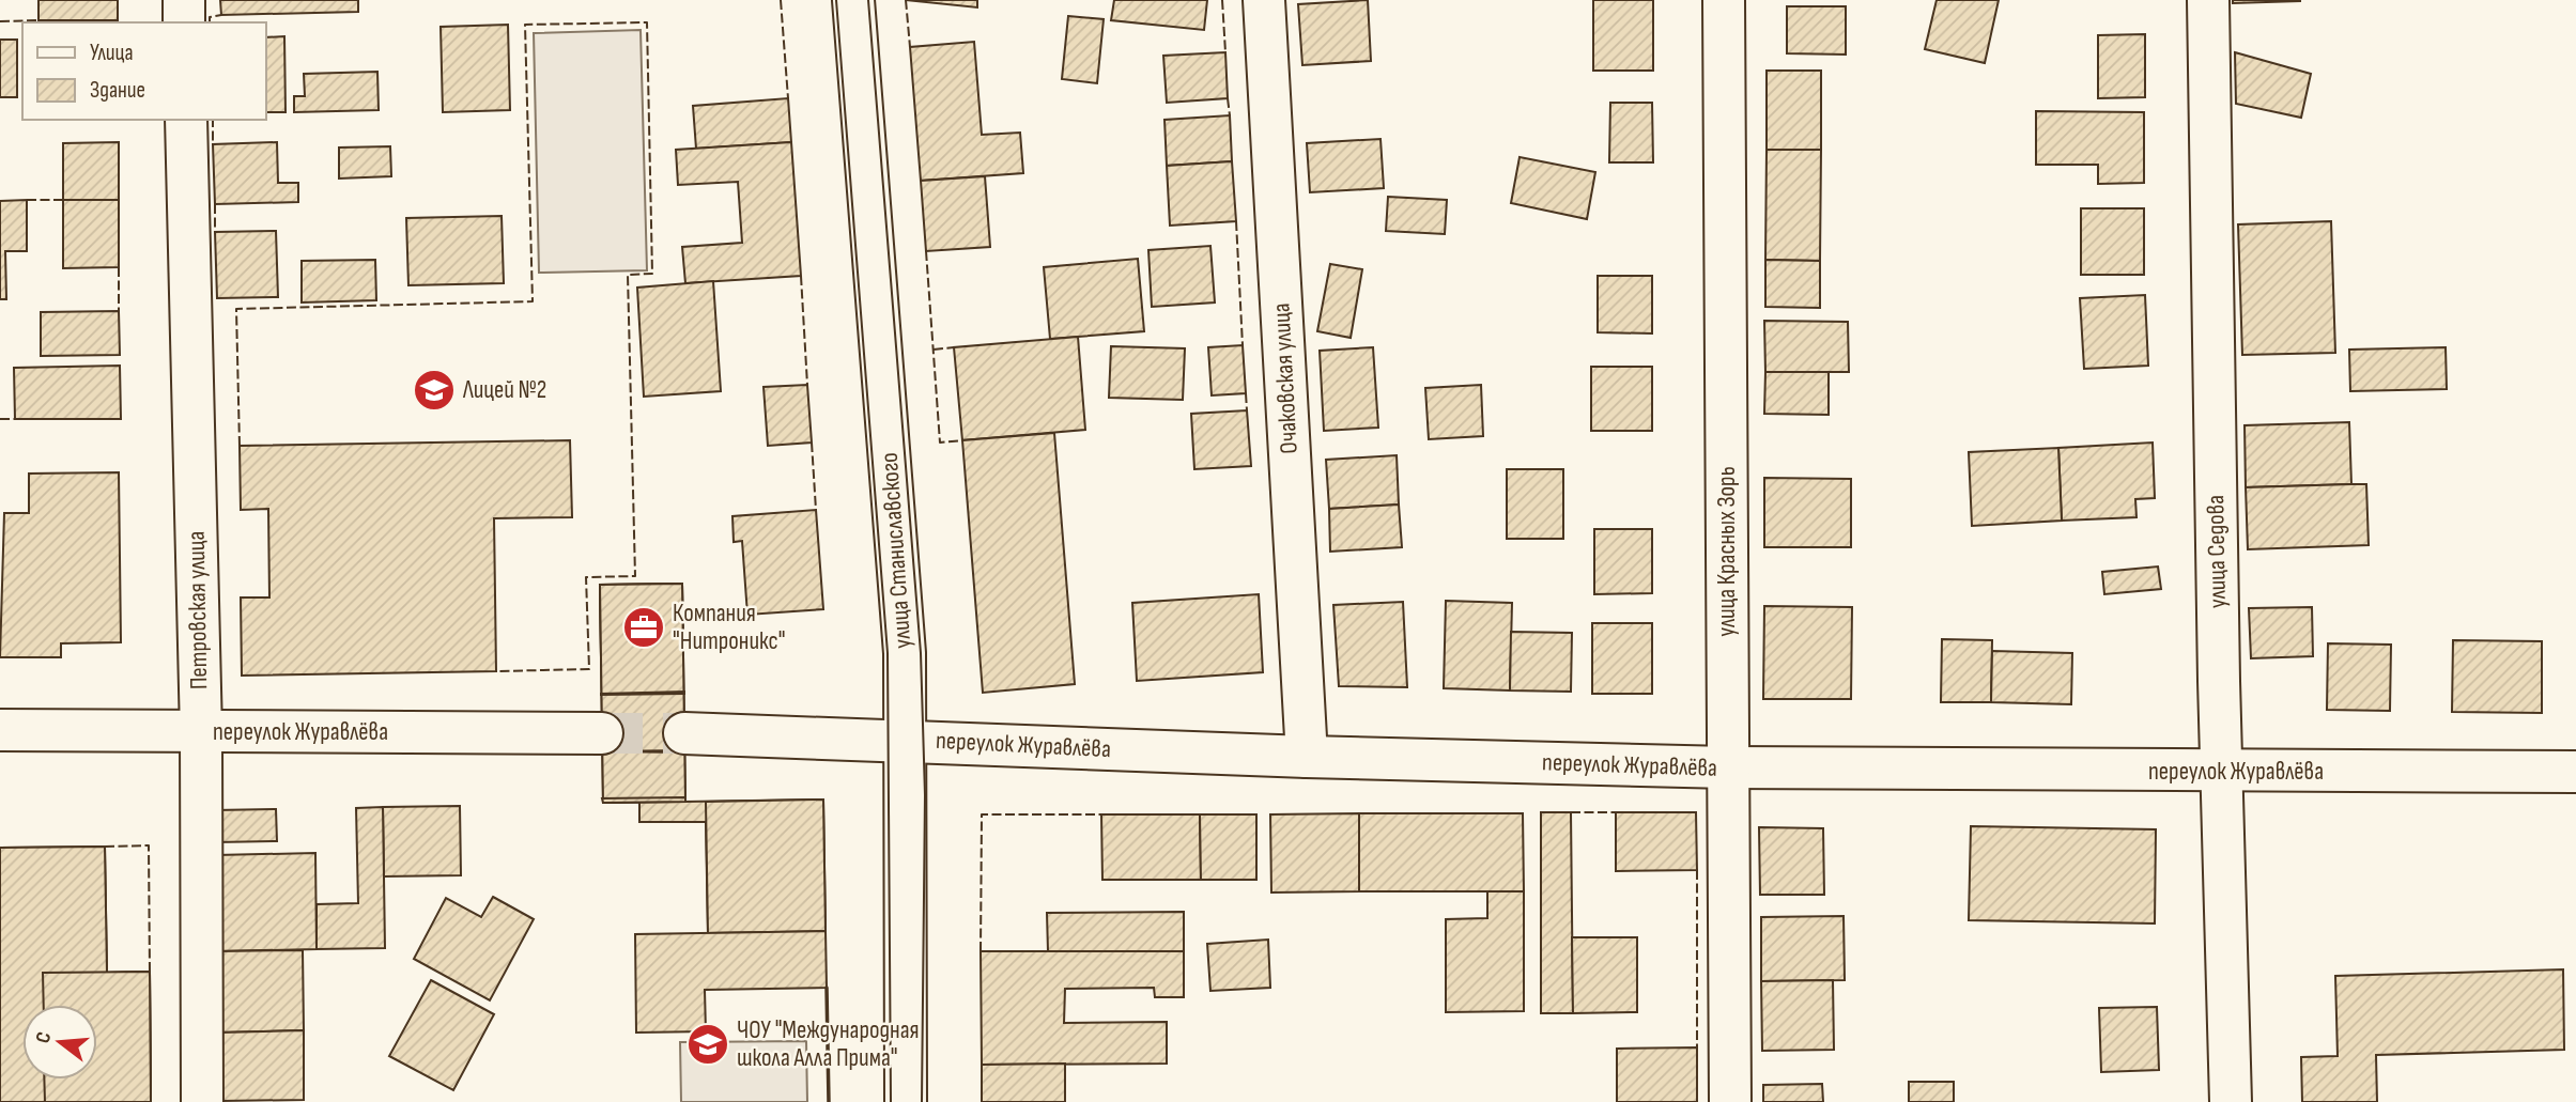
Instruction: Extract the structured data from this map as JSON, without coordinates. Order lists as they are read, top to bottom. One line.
{"streets":{"street":["Очаковская улица","улица Станиславского","улица Красных Зорь","улица Седова","Петровская улица","переулок Журавлёва"]},"crossings":[["Очаковская улица","переулок Журавлёва"],["улица Станиславского","переулок Журавлёва"],["улица Красных Зорь","переулок Журавлёва"],["улица Седова","переулок Журавлёва"],["Петровская улица","переулок Журавлёва"]],"places":{"school or university":["Лицей №2","ЧОУ \"Международная школа Алла Прима\""],"office":["Компания \"Нитроникс\""]},"legend":["Улица","Здание"],"north":"left"}
